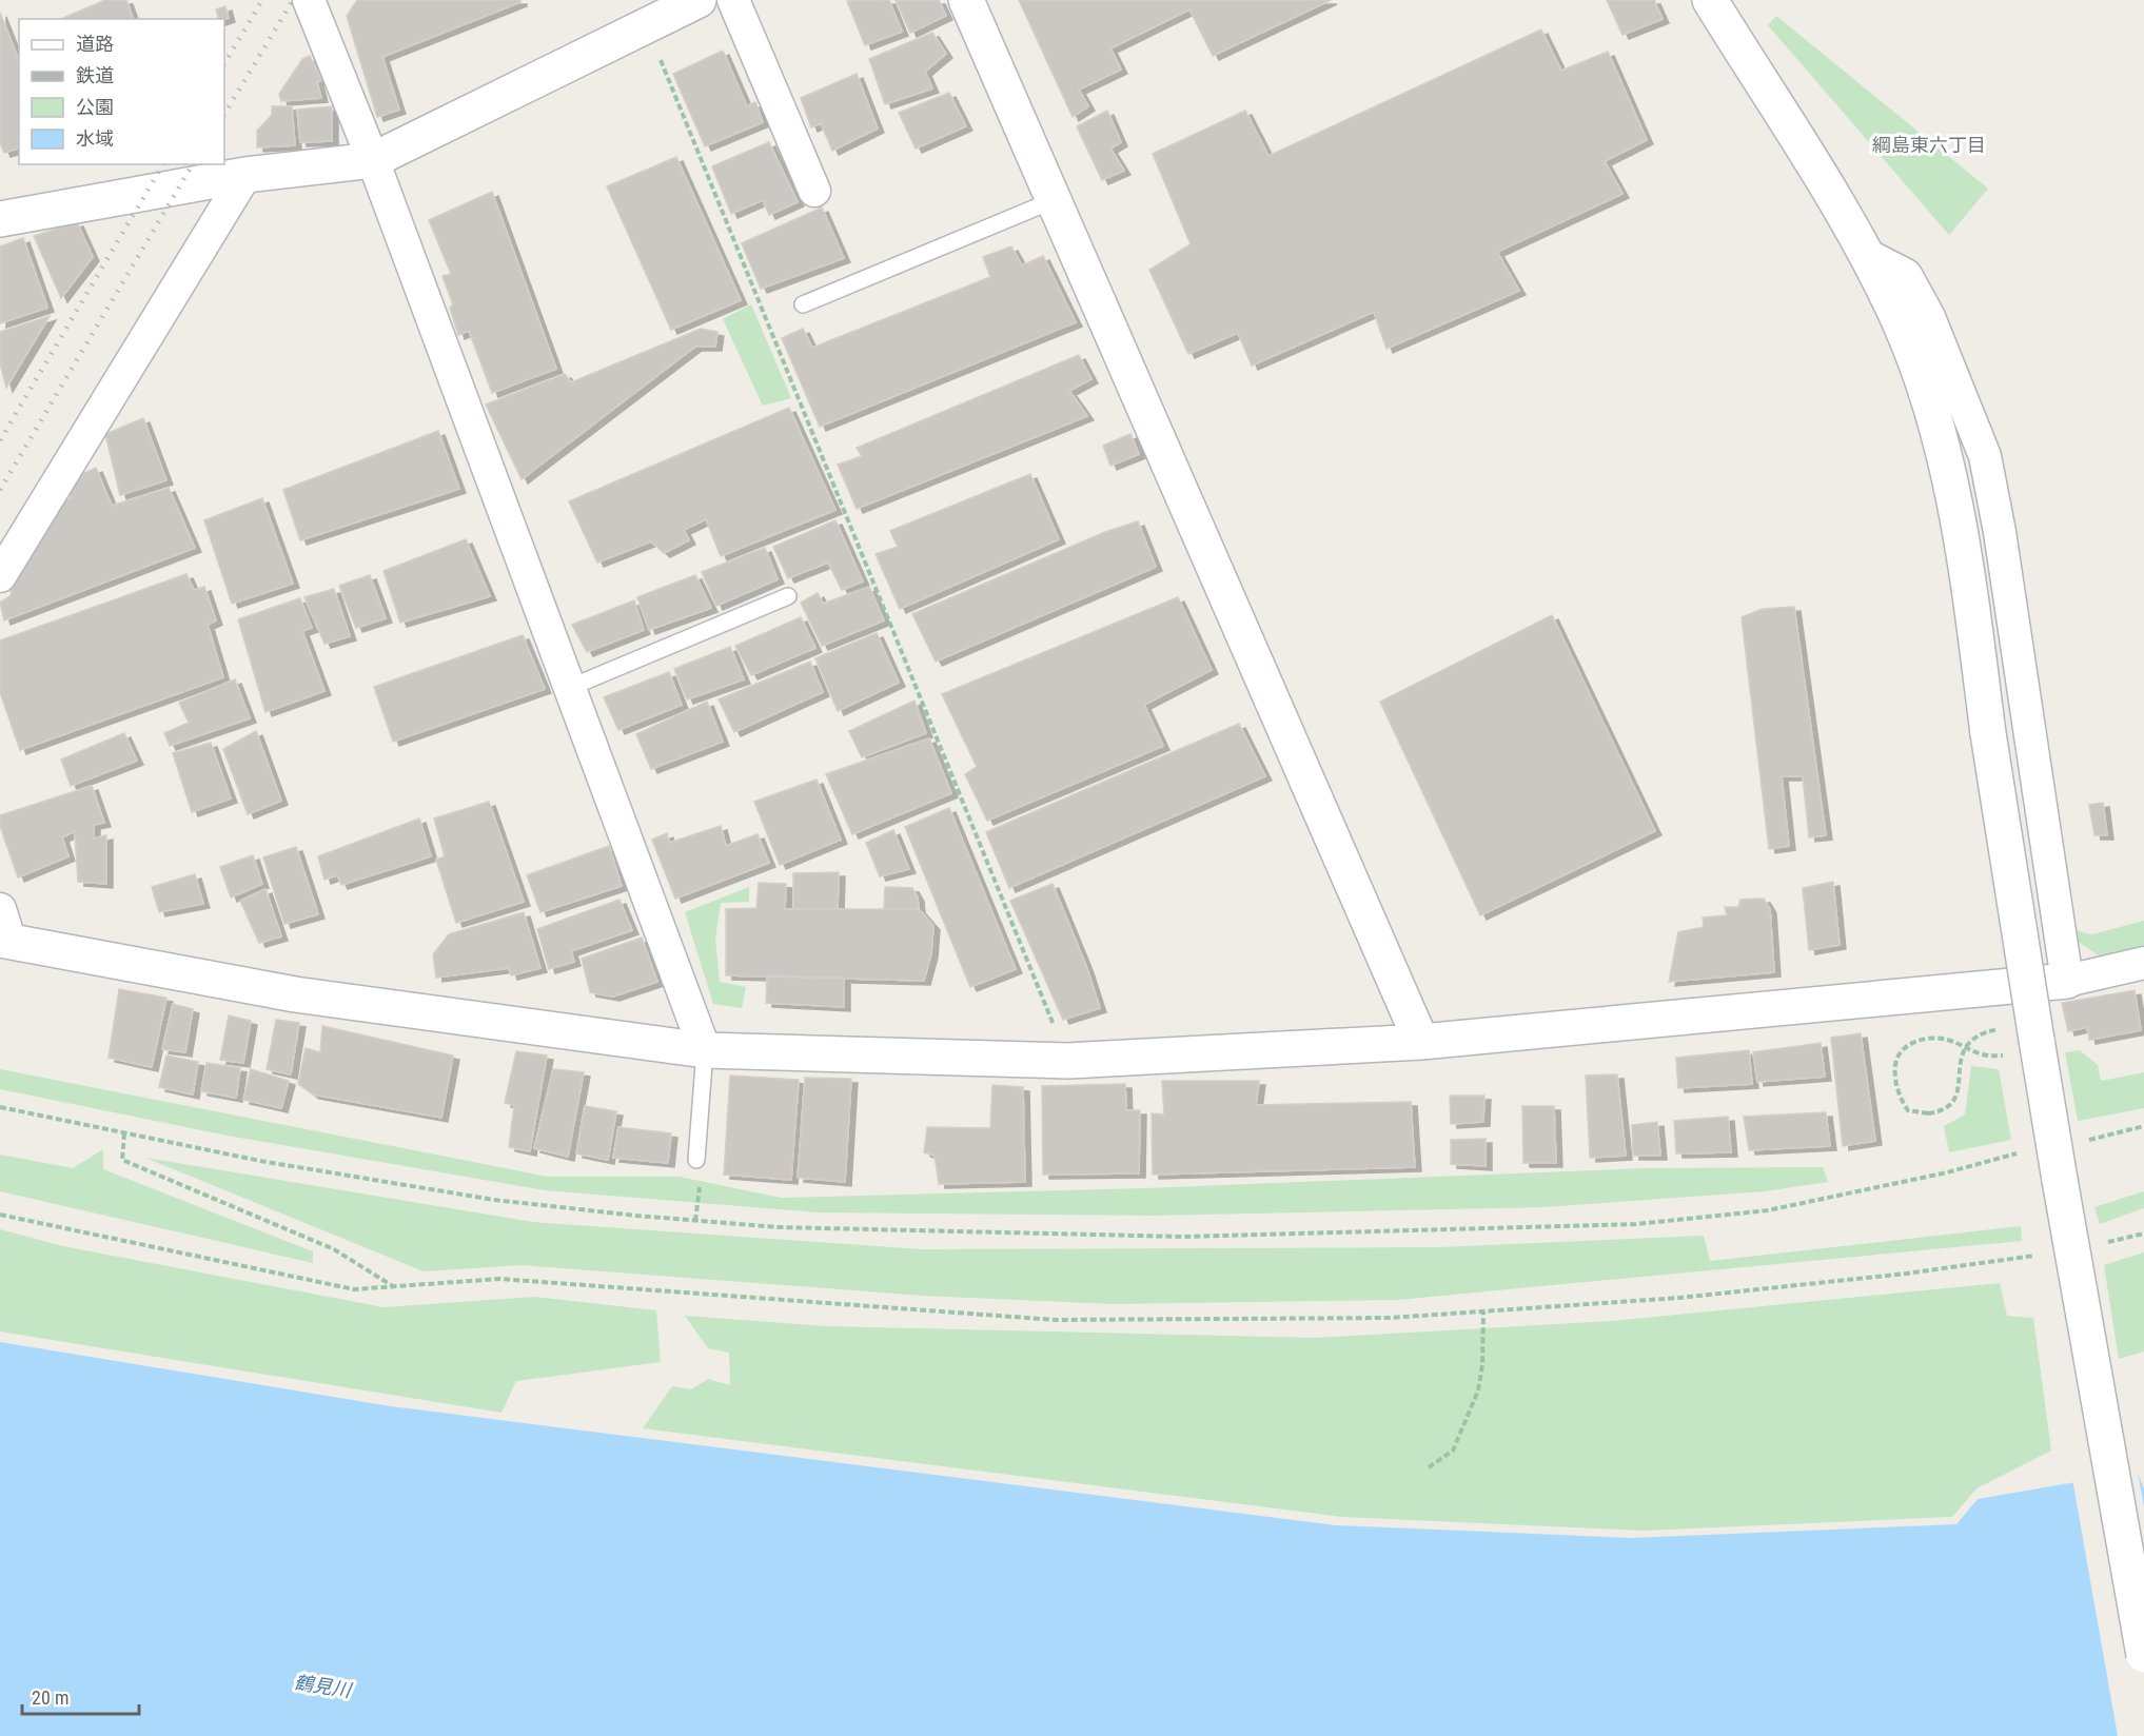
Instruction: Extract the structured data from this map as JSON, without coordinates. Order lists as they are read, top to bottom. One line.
{"districts":["綱島東六丁目"],"water":["鶴見川"],"legend":["道路","鉄道","公園","水域"],"scale_bar":"20 m"}
